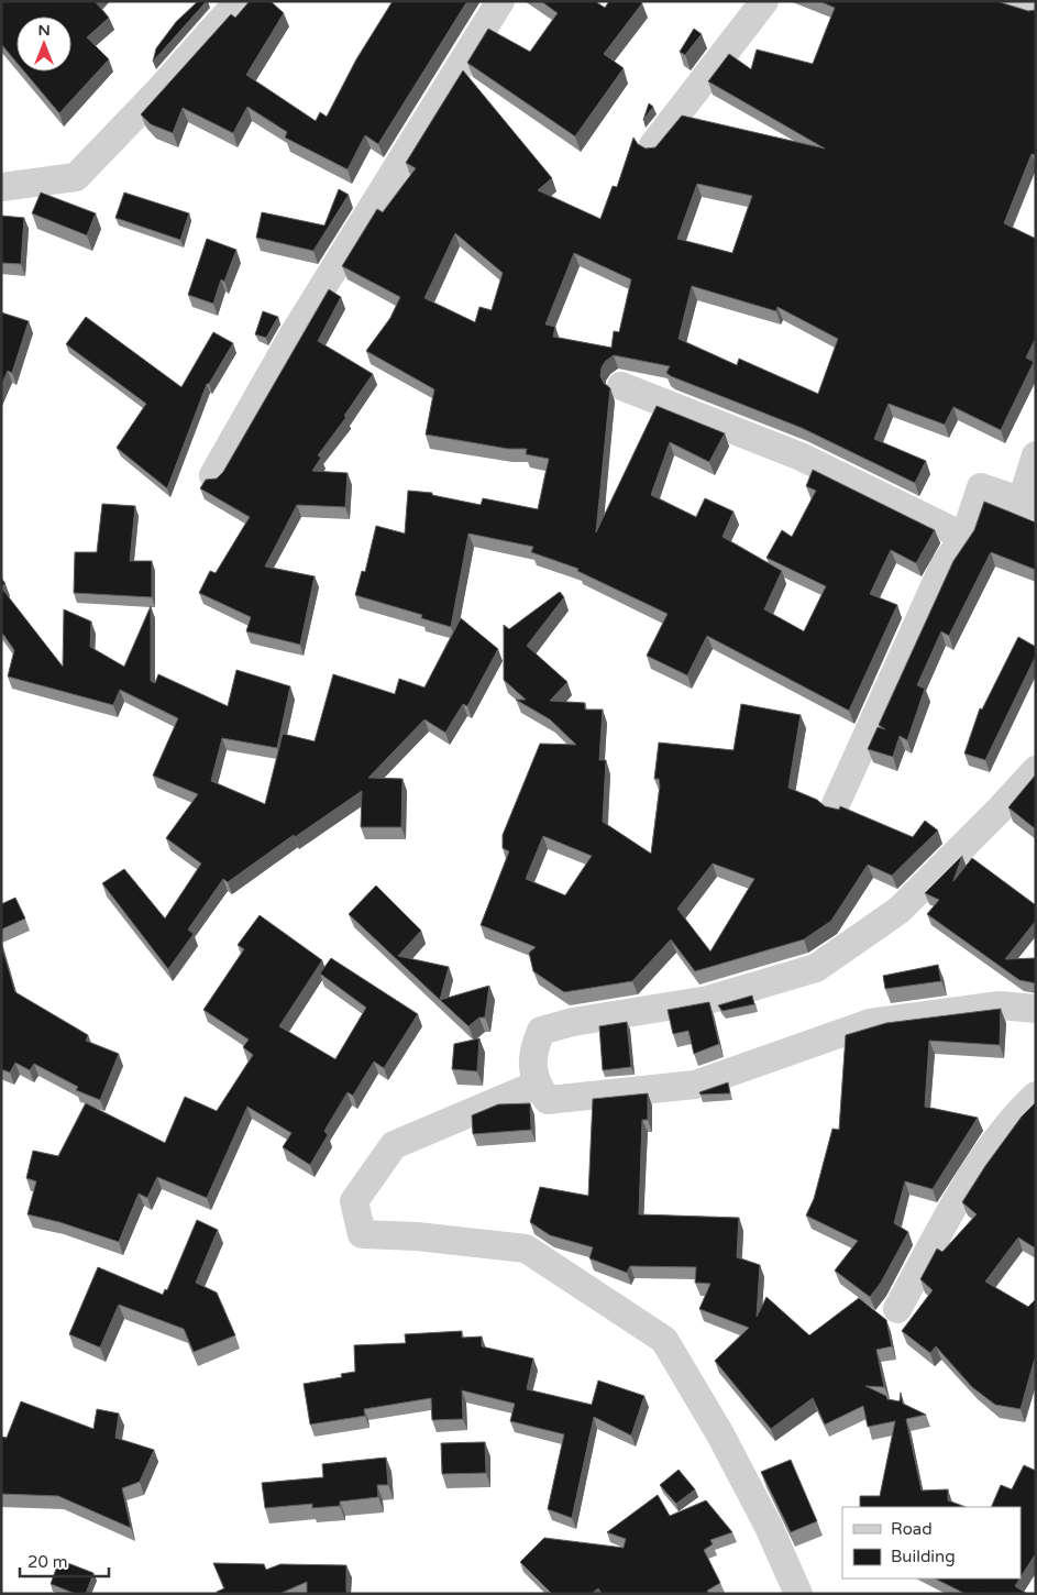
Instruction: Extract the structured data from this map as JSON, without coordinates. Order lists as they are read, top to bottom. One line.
{"legend":["Road","Building"],"scale_bar":"20 m","north":"top"}
